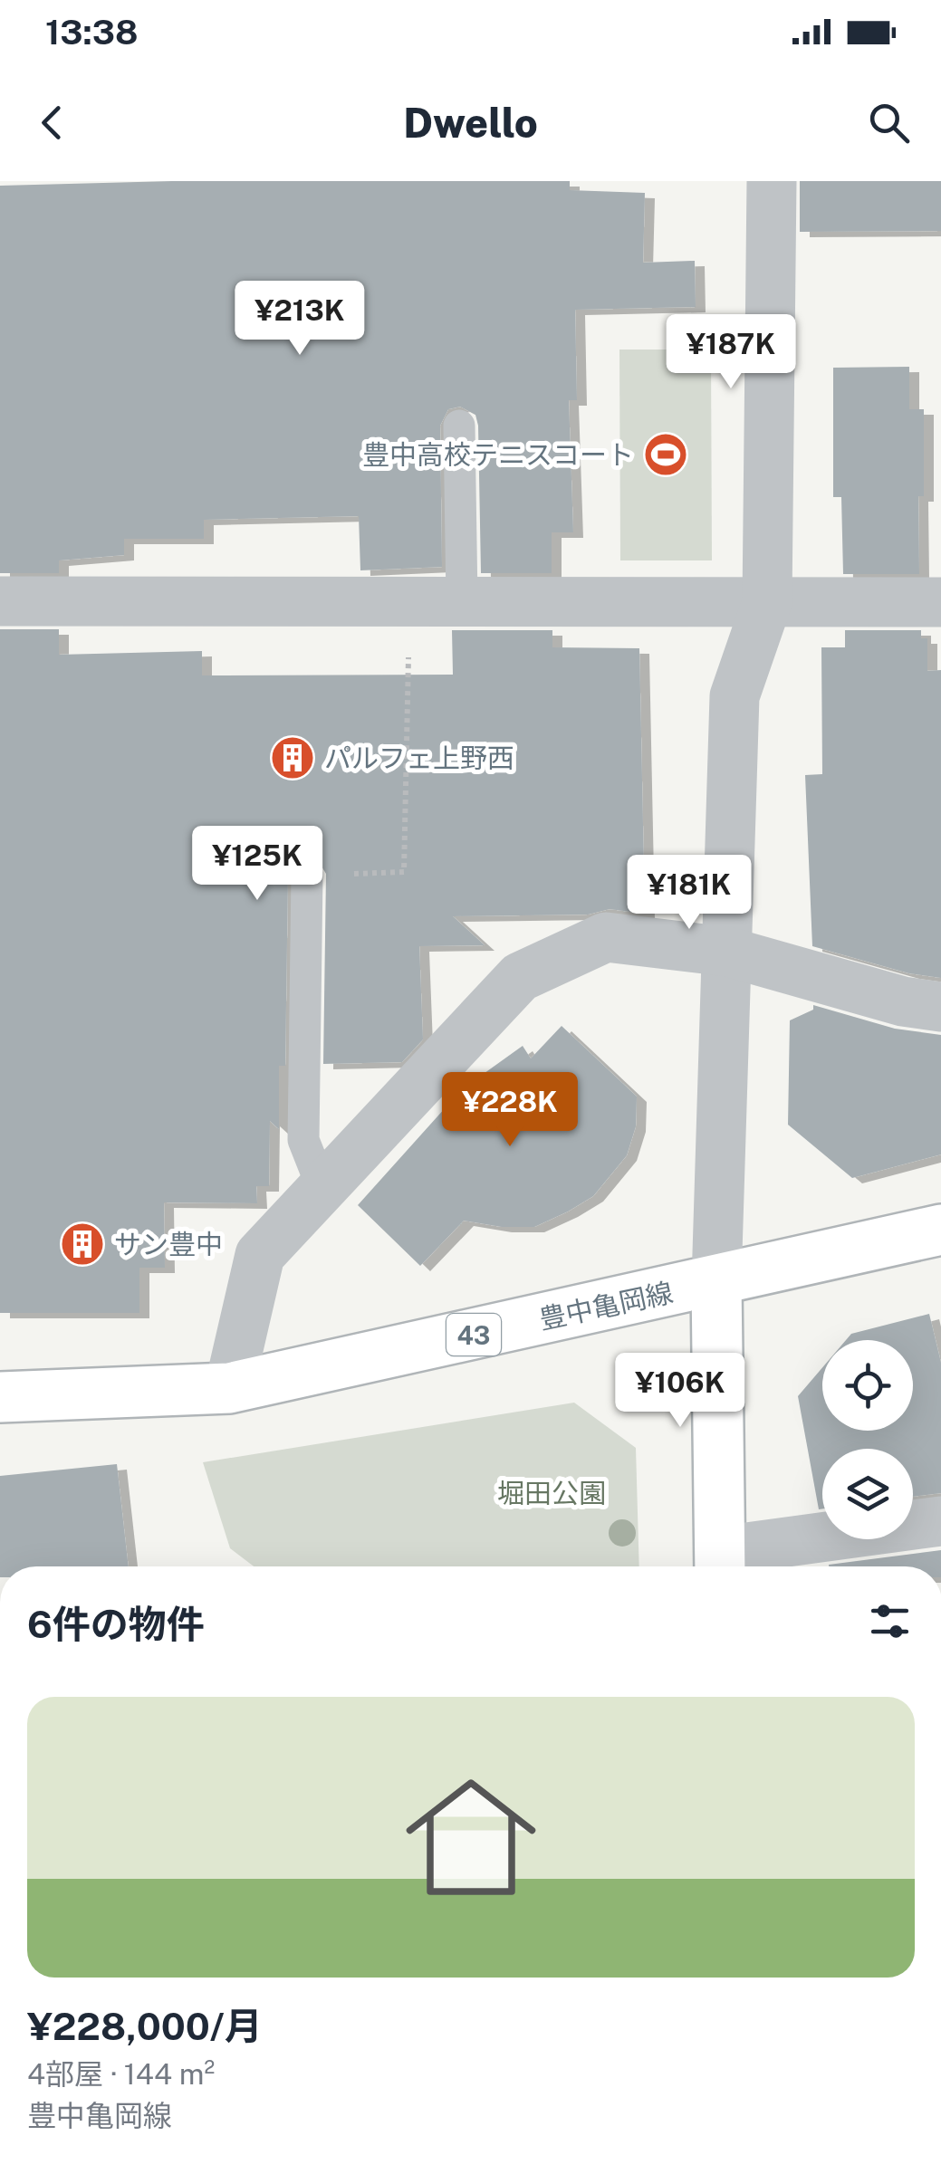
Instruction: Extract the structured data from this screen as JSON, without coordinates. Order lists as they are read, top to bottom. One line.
{"streets":{"main road":["豊中亀岡線","43"]},"parks":["堀田公園"],"places":{"sports":["豊中高校テニスコート"],"building":["パルフェ上野西","サン豊中"]},"page":{"status":"13:38","header":"Dwello","price":["¥213K","¥187K","¥125K","¥181K","¥228K","¥106K"],"heading":"6件の物件","list":[{"name":"¥228,000/月","note":"4部屋 · 144 m² · 豊中亀岡線"}]}}
